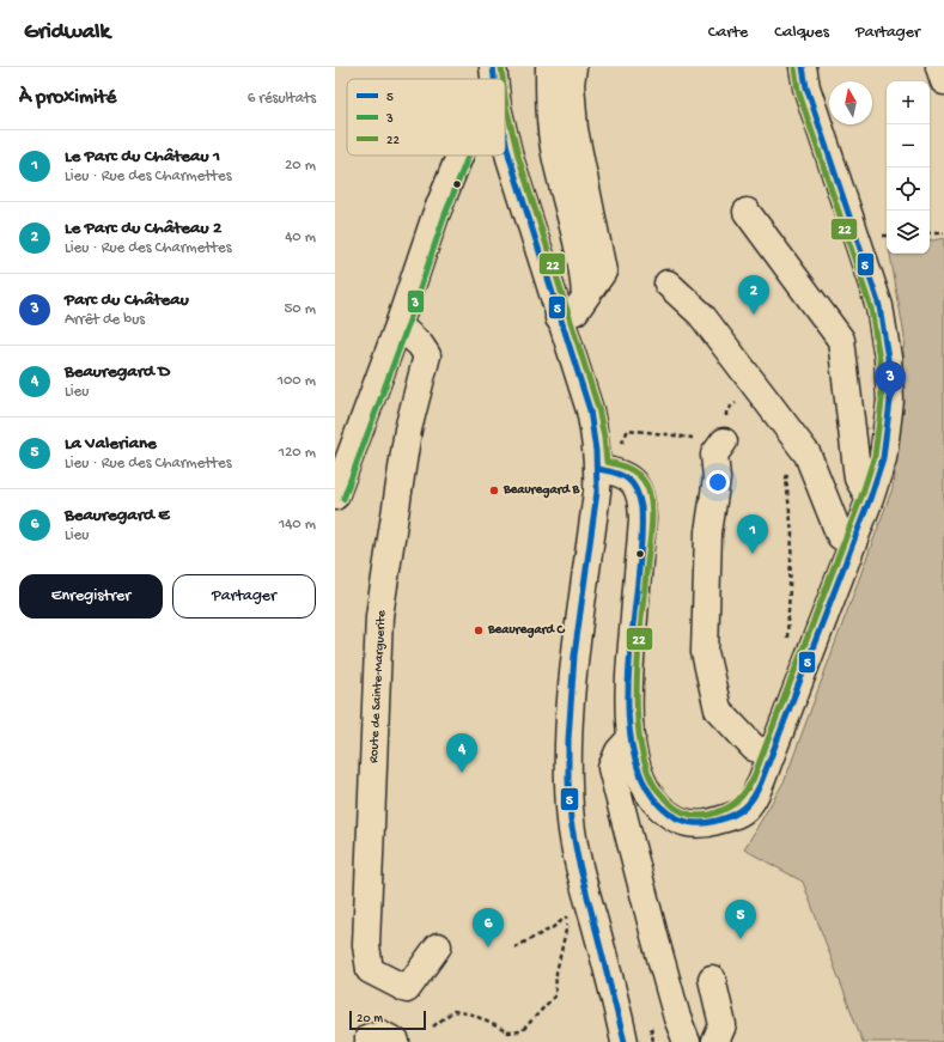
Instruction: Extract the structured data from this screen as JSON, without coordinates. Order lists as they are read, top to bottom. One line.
{"streets":{"street":["Route de Sainte-Marguerite"]},"places":["Beauregard B","Beauregard C"],"lines":["transit line 5","transit line 22","transit line 3"],"legend":["5","3","22"],"scale_bar":"20 m","north":"top","page":{"header":"Gridwalk","nav":["Carte","Calques","Partager"],"heading":["À proximité","6 résultats"],"map_buttons":["+","−"],"list":[{"mark":"1","name":"Le Parc du Château 1","note":"Lieu · Rue des Charmettes","value":"20 m"},{"mark":"2","name":"Le Parc du Château 2","note":"Lieu · Rue des Charmettes","value":"40 m"},{"mark":"3","name":"Parc du Château","note":"Arrêt de bus","value":"50 m"},{"mark":"4","name":"Beauregard D","note":"Lieu","value":"100 m"},{"mark":"5","name":"La Valeriane","note":"Lieu · Rue des Charmettes","value":"120 m"},{"mark":"6","name":"Beauregard E","note":"Lieu","value":"140 m"}],"pins":["2","3","1","4","5","6"],"buttons":["Enregistrer","Partager"],"scale":"20 m"}}
